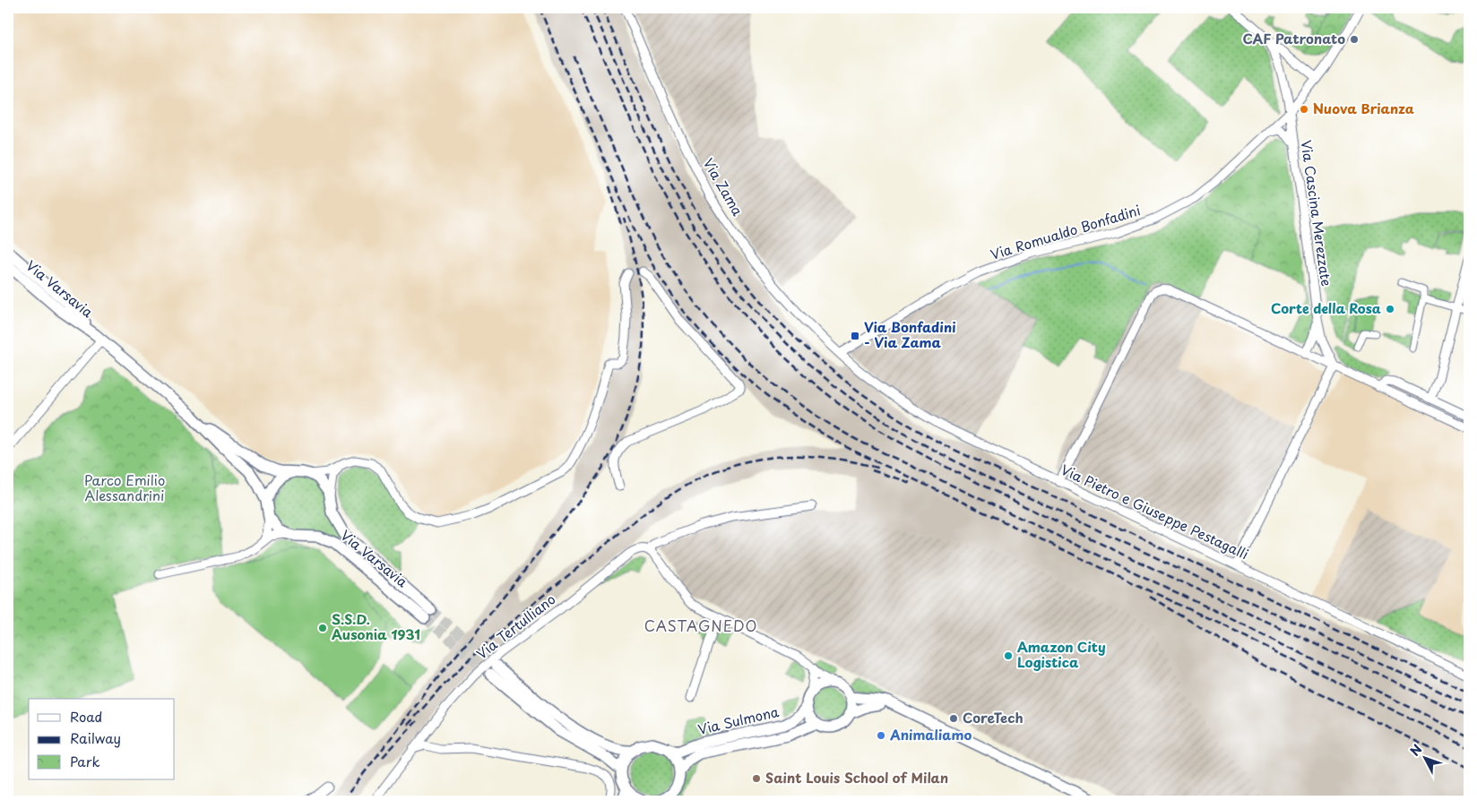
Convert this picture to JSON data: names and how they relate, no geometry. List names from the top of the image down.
{
  "streets": {
    "street": [
      "Via Zama",
      "Via Cascina Merezzate",
      "Via Romualdo Bonfadini",
      "Via Varsavia",
      "Via Pietro e Giuseppe Pestagalli",
      "Via Tertulliano",
      "Via Sulmona"
    ]
  },
  "crossings": [
    ["Via Zama", "Via Romualdo Bonfadini"],
    ["Via Zama", "Via Pietro e Giuseppe Pestagalli"],
    ["Via Cascina Merezzate", "Via Romualdo Bonfadini"],
    ["Via Romualdo Bonfadini", "Via Pietro e Giuseppe Pestagalli"]
  ],
  "districts": ["CASTAGNEDO"],
  "parks": ["Parco Emilio Alessandrini"],
  "places": {
    "other": [
      "CAF Patronato",
      "Nuova Brianza",
      "Corte della Rosa",
      "S.S.D. Ausonia 1931",
      "Amazon City Logistica",
      "CoreTech",
      "Animaliamo",
      "Saint Louis School of Milan"
    ],
    "transit": ["Via Bonfadini - Via Zama"]
  },
  "legend": ["Road", "Railway", "Park"],
  "north": "top left"
}
